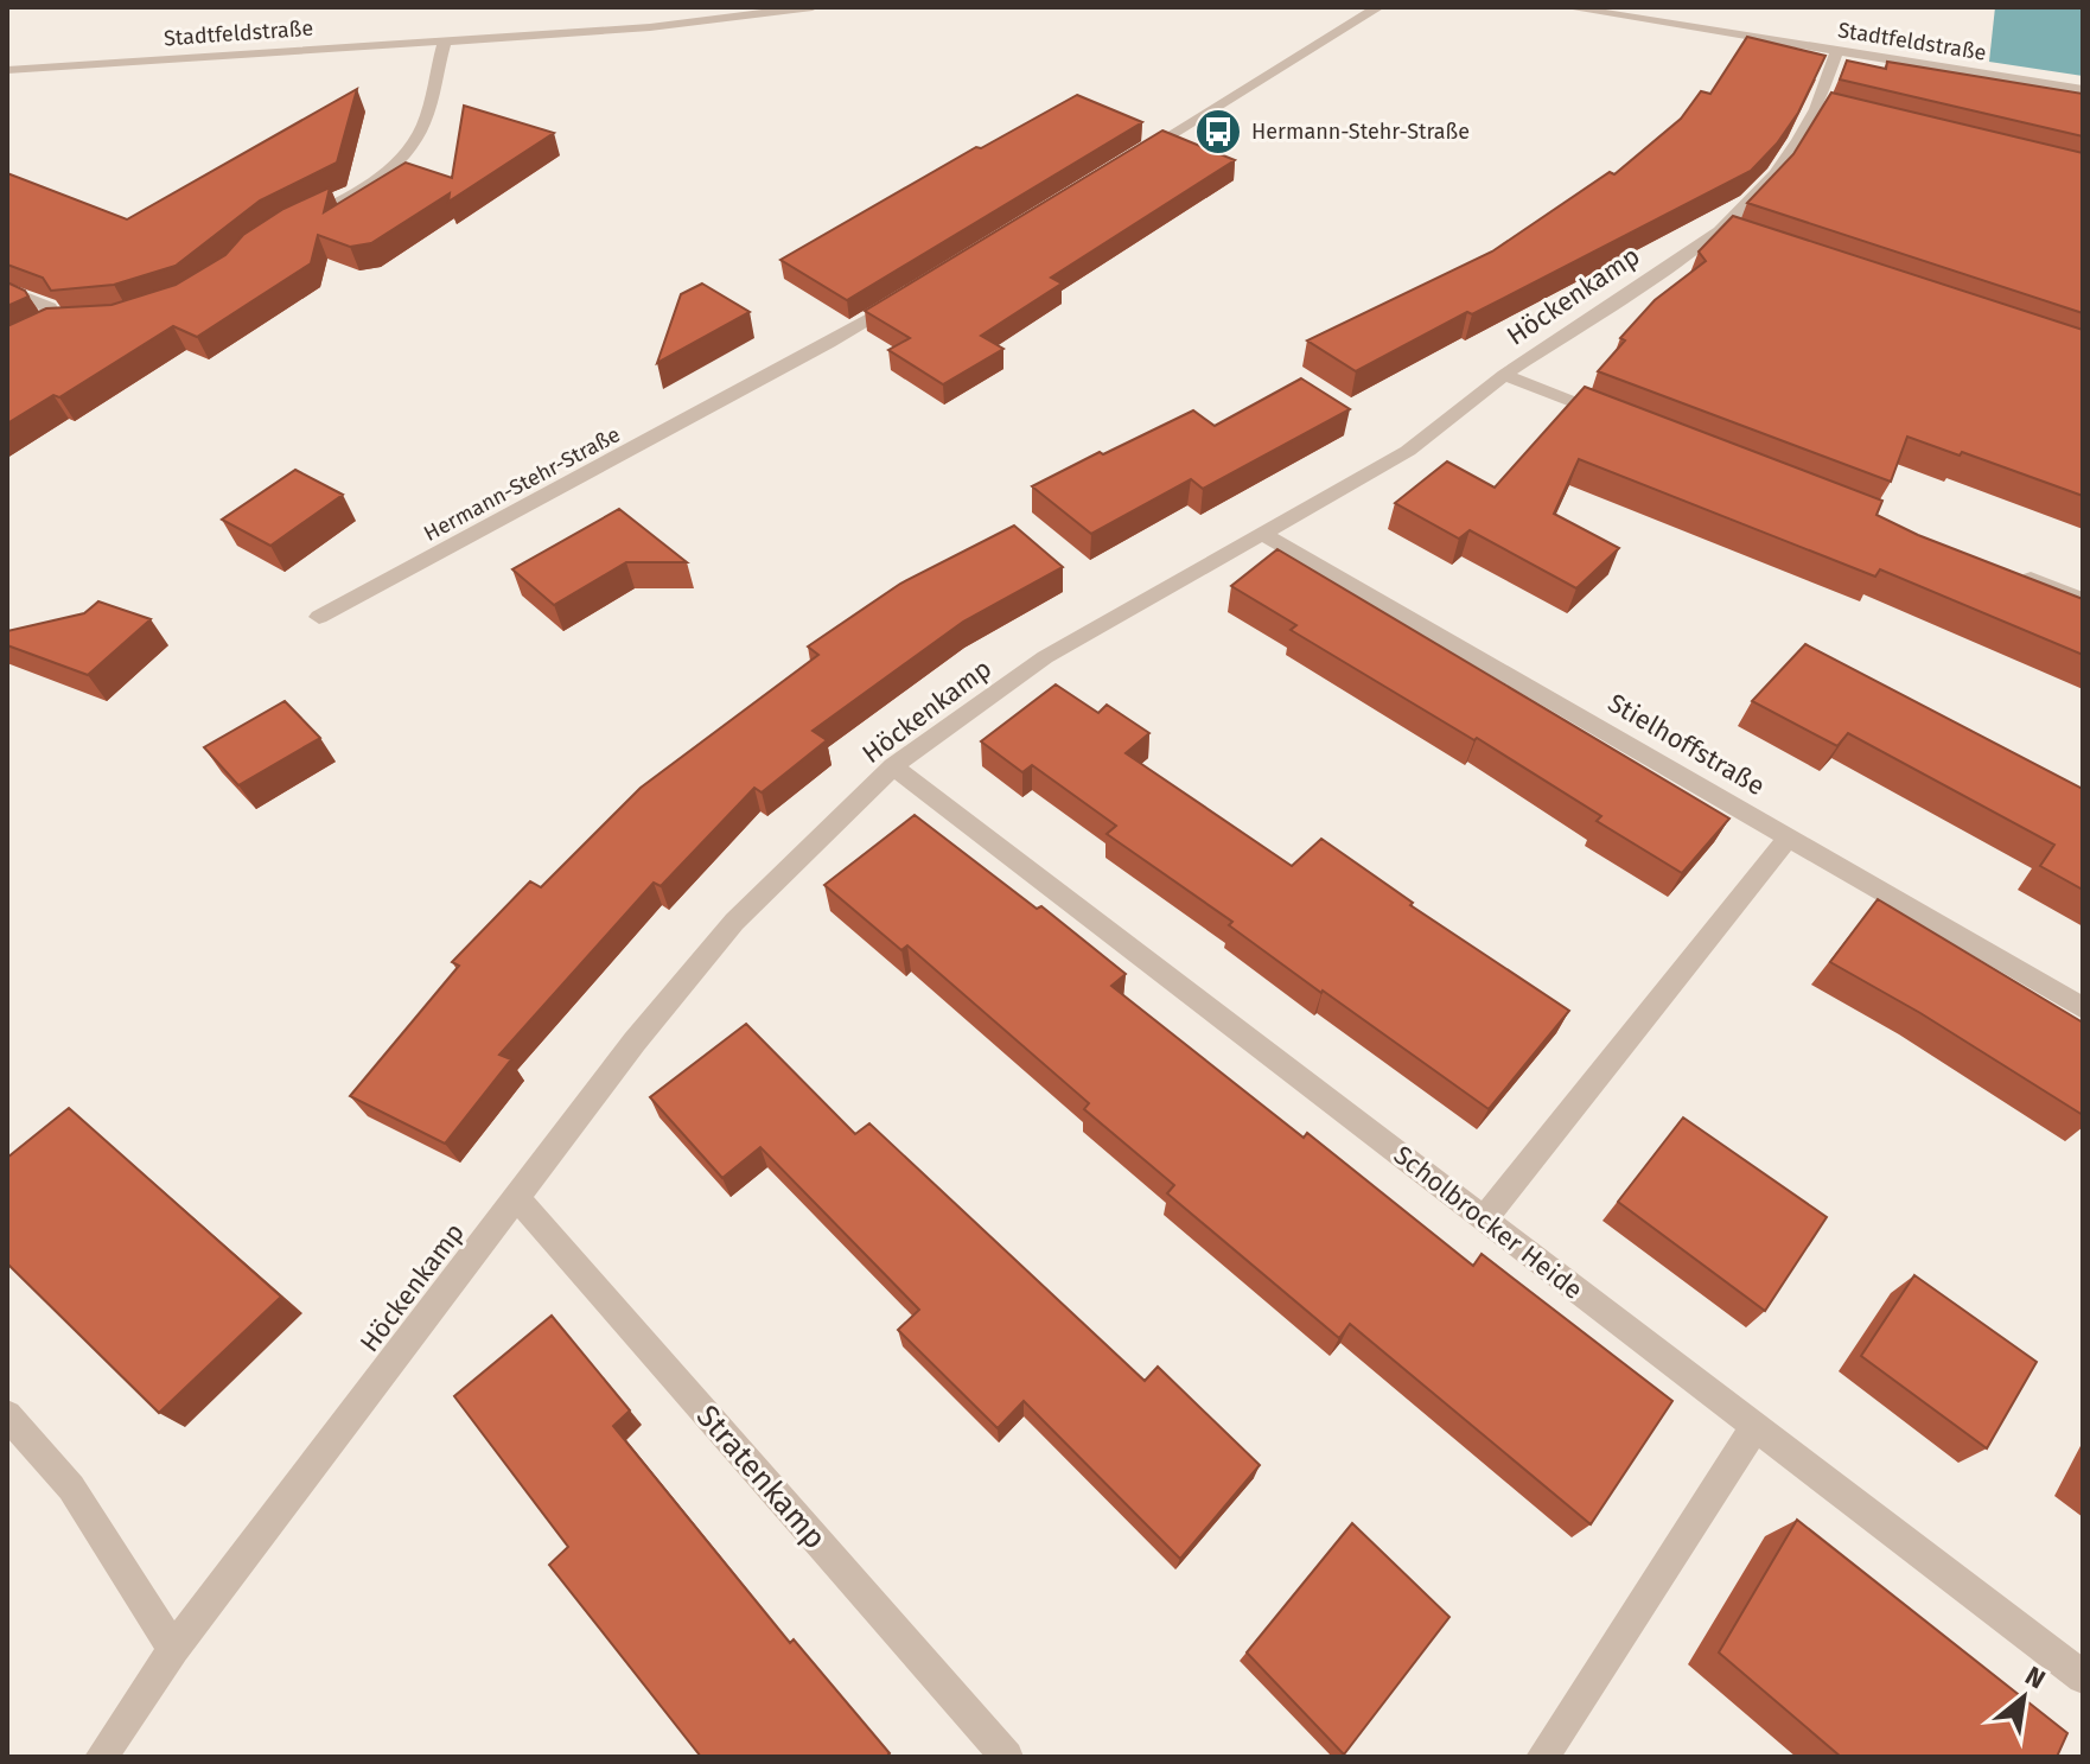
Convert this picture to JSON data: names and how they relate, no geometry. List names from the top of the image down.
{
  "streets": {
    "street": [
      "Stadtfeldstraße",
      "Höckenkamp",
      "Hermann-Stehr-Straße",
      "Stielhoffstraße",
      "Scholbrocker Heide",
      "Stratenkamp"
    ]
  },
  "crossings": [
    ["Stadtfeldstraße", "Höckenkamp"],
    ["Höckenkamp", "Stielhoffstraße"],
    ["Höckenkamp", "Scholbrocker Heide"],
    ["Höckenkamp", "Stratenkamp"]
  ],
  "places": {
    "bus stop": ["Hermann-Stehr-Straße"]
  },
  "north": "top right"
}
